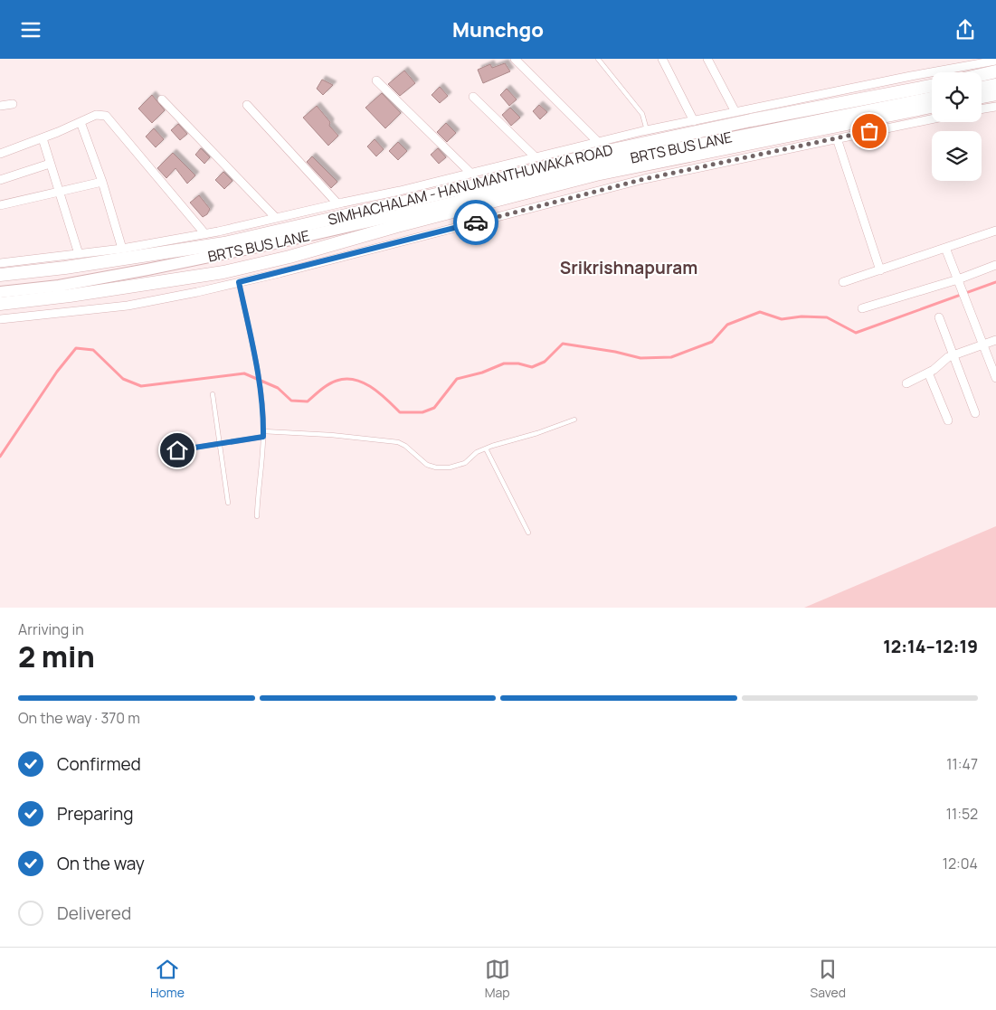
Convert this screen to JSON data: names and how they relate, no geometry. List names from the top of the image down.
{
  "streets": {
    "main road": ["SIMHACHALAM - HANUMANTHUWAKA ROAD"],
    "street": ["BRTS BUS LANE"]
  },
  "districts": ["Srikrishnapuram"],
  "page": {
    "header": "Munchgo",
    "heading": ["2 min", "Arriving in", "12:14–12:19"],
    "bar": "On the way · 370 m",
    "list": [
      ["Confirmed", "11:47"],
      ["Preparing", "11:52"],
      ["On the way", "12:04"],
      "Delivered"
    ],
    "tabs": ["Home", "Map", "Saved"]
  }
}
